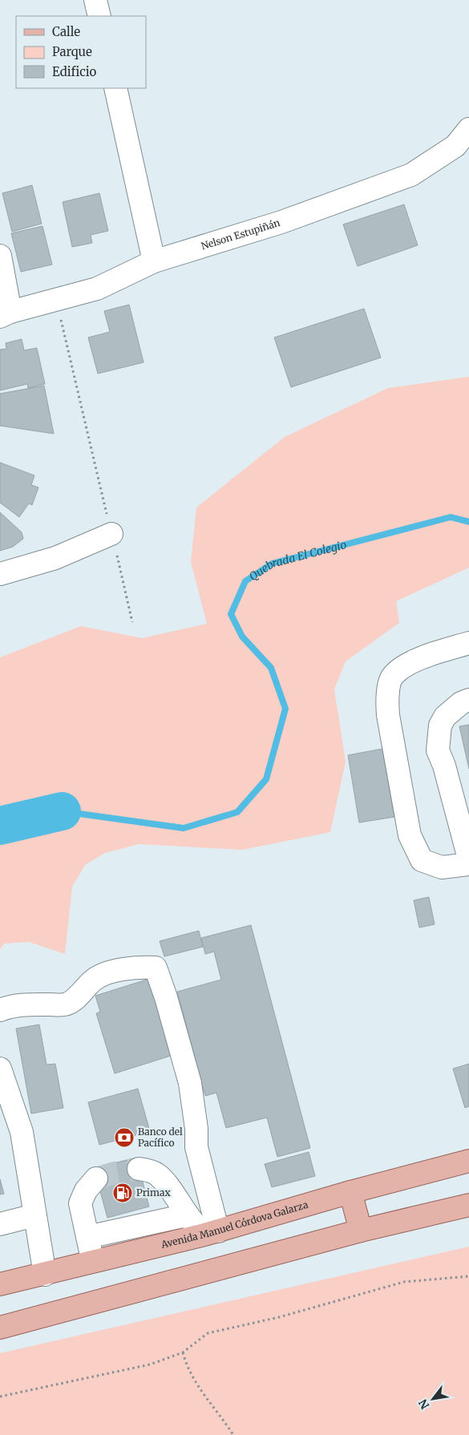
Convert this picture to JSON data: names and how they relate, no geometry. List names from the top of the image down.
{
  "streets": {
    "main road": ["Avenida Manuel Córdova Galarza"],
    "street": ["Nelson Estupiñán"]
  },
  "water": ["Quebrada El Colegio"],
  "places": {
    "bank": ["Banco del Pacífico"],
    "fuel station": ["Primax"]
  },
  "legend": ["Calle", "Parque", "Edificio"],
  "north": "bottom left"
}
